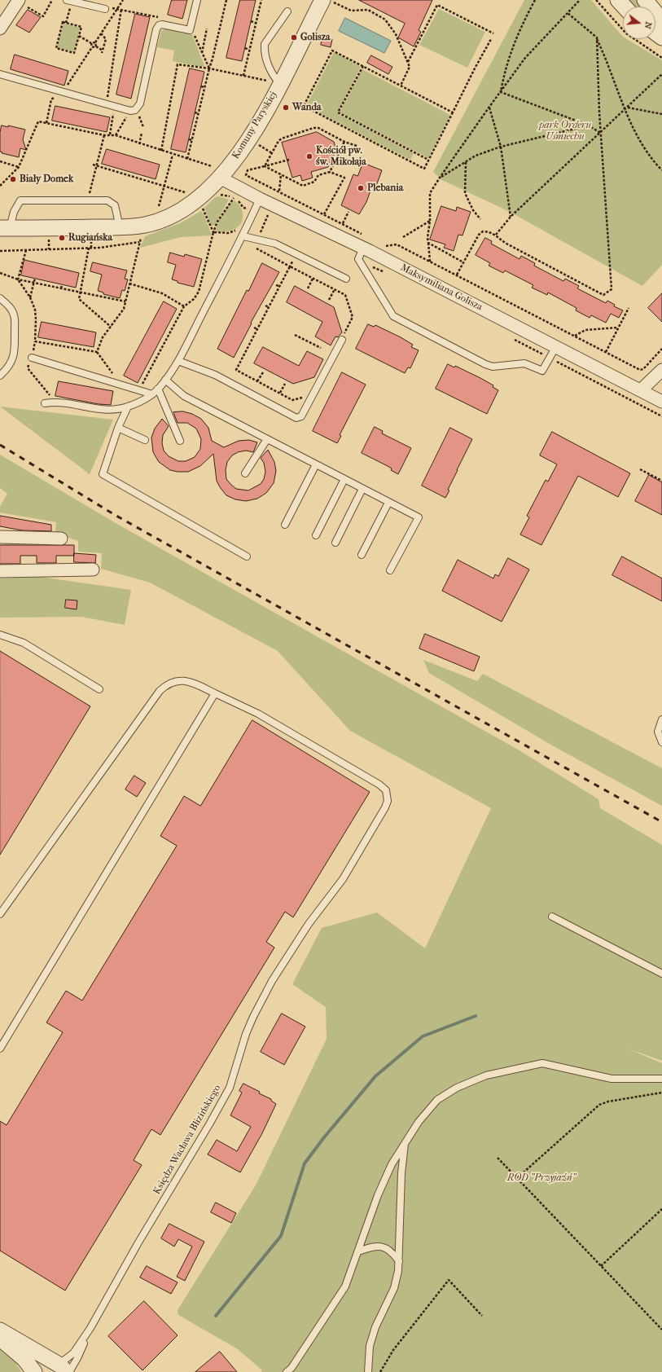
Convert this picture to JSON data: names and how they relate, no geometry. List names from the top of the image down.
{
  "streets": {
    "street": ["Komuny Paryskiej", "Maksymiliana Golisza"],
    "lane": ["Księdza Wacława Blizińskiego"]
  },
  "crossings": [
    ["Komuny Paryskiej", "Maksymiliana Golisza"]
  ],
  "parks": ["park Orderu Uśmiechu", "ROD \"Przyjaźń\""],
  "places": [
    "Golisza",
    "Wanda",
    "Kościół pw. św. Mikołaja",
    "Biały Domek",
    "Plebania",
    "Rugiańska"
  ],
  "north": "right"
}
